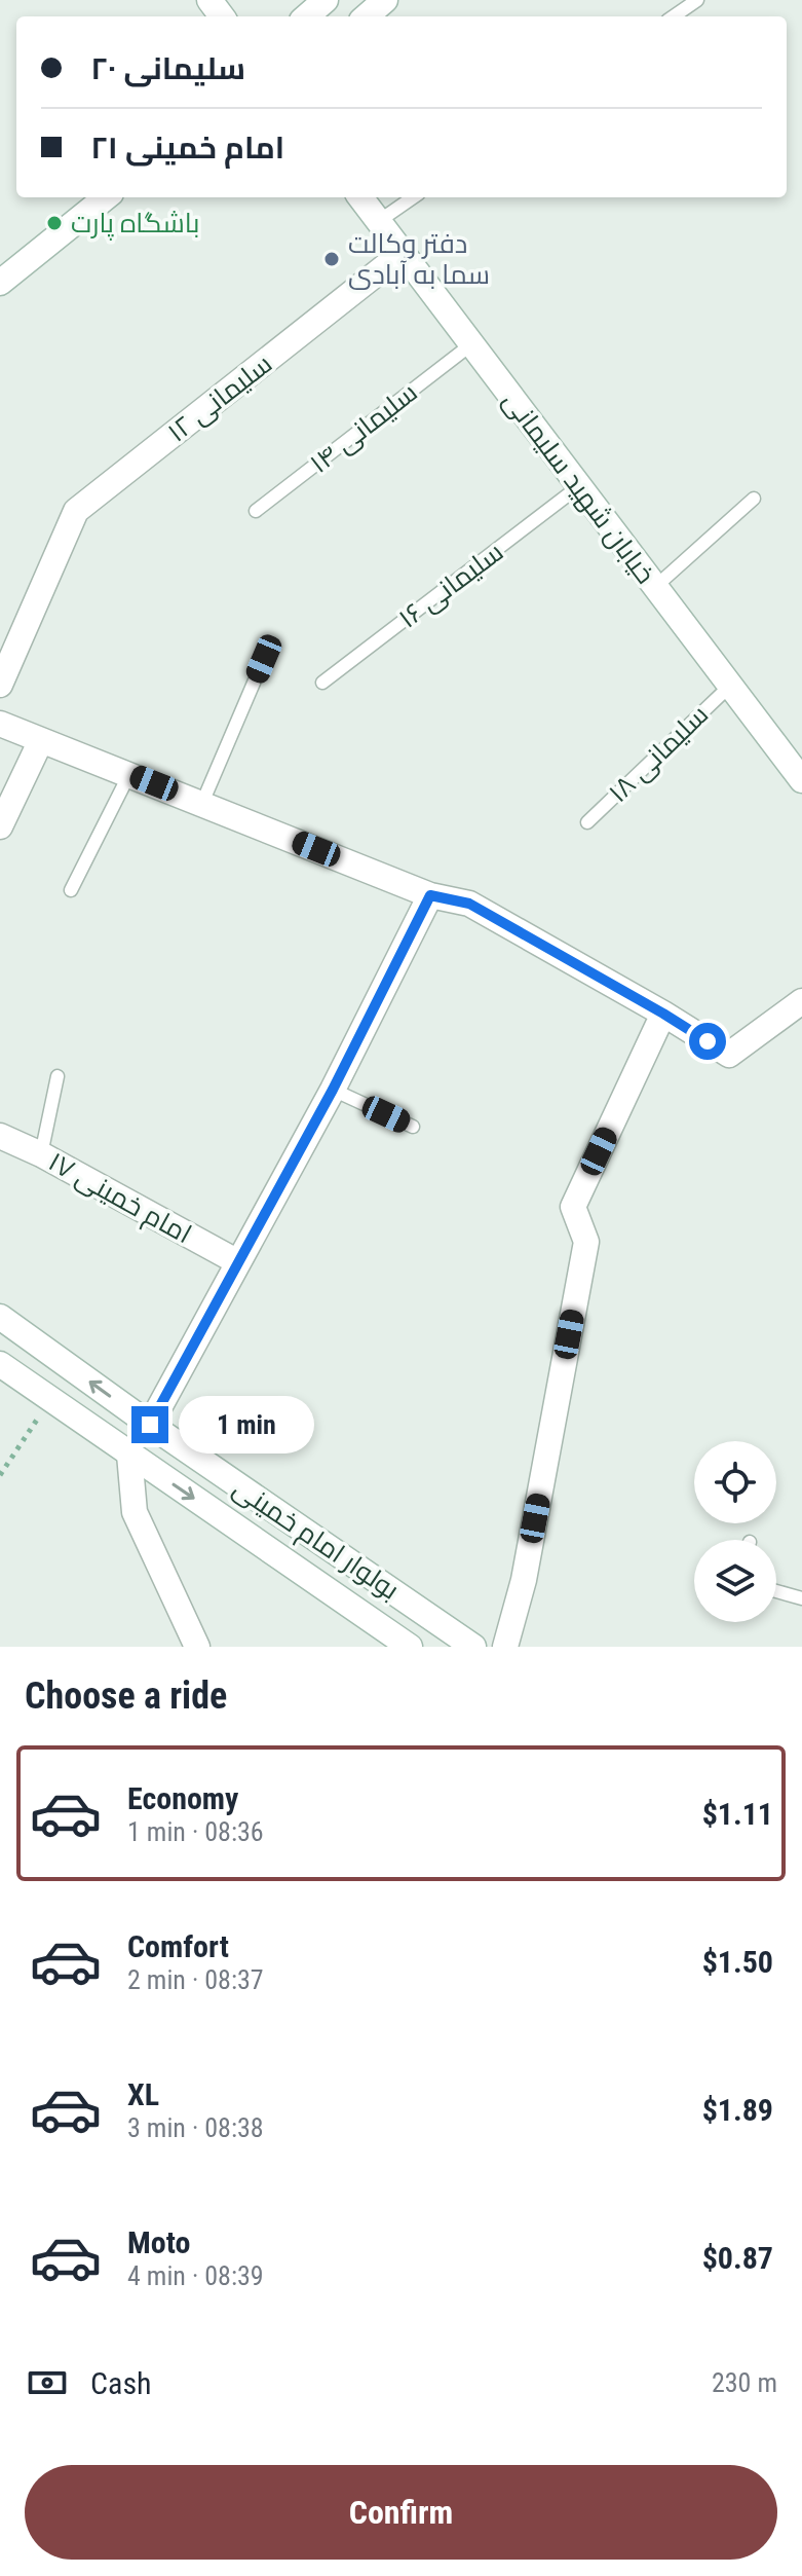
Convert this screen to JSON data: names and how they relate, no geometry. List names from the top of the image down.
{
  "streets": {
    "street": [
      "سلیمانی ۱۲",
      "خیابان شهید سلیمانی",
      "امام خمینی ۱۷",
      "بولوار امام خمینی"
    ],
    "lane": ["سلیمانی ۱۴", "سلیمانی ۱۶", "سلیمانی ۱۸"]
  },
  "crossings": [
    ["سلیمانی ۱۲", "خیابان شهید سلیمانی"],
    ["سلیمانی ۱۴", "خیابان شهید سلیمانی"],
    ["خیابان شهید سلیمانی", "سلیمانی ۱۶"],
    ["خیابان شهید سلیمانی", "سلیمانی ۱۸"]
  ],
  "places": ["باشگاه پارت", "دفتر وکالت سما به آبادی"],
  "page": {
    "banner": ["سلیمانی ۲۰", "امام خمینی ۲۱"],
    "bubble": "1 min",
    "heading": "Choose a ride",
    "list": [
      {
        "name": "Economy",
        "note": "1 min · 08:36",
        "value": "$1.11"
      },
      {
        "name": "Comfort",
        "note": "2 min · 08:37",
        "value": "$1.50"
      },
      {
        "name": "XL",
        "note": "3 min · 08:38",
        "value": "$1.89"
      },
      {
        "name": "Moto",
        "note": "4 min · 08:39",
        "value": "$0.87"
      }
    ],
    "pay": ["Cash", "230 m"],
    "buttons": "Confirm"
  }
}
